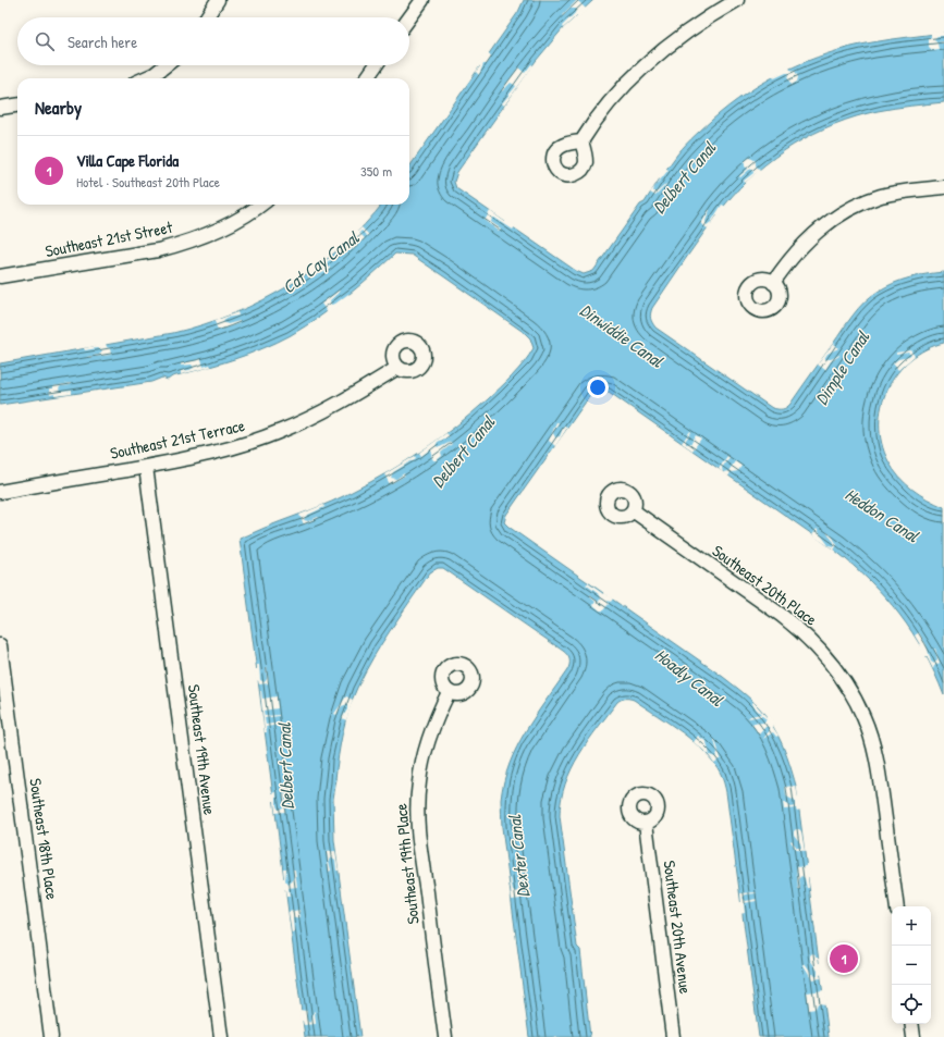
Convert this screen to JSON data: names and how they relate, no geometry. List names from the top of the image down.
{
  "streets": {
    "street": [
      "Southeast 21st Street",
      "Southeast 21st Terrace",
      "Southeast 20th Place",
      "Southeast 19th Avenue",
      "Southeast 18th Place",
      "Southeast 19th Place",
      "Southeast 20th Avenue"
    ]
  },
  "crossings": [
    ["Southeast 21st Terrace", "Southeast 19th Avenue"]
  ],
  "water": [
    "Delbert Canal",
    "Cat Cay Canal",
    "Dinwiddie Canal",
    "Dimple Canal",
    "Heddon Canal",
    "Hoadly Canal",
    "Dexter Canal"
  ],
  "page": {
    "search": "Search here",
    "heading": "Nearby",
    "list": [
      {
        "mark": "1",
        "name": "Villa Cape Florida",
        "note": "Hotel · Southeast 20th Place",
        "value": "350 m"
      }
    ],
    "map_buttons": ["+", "−"],
    "pins": "1"
  }
}
